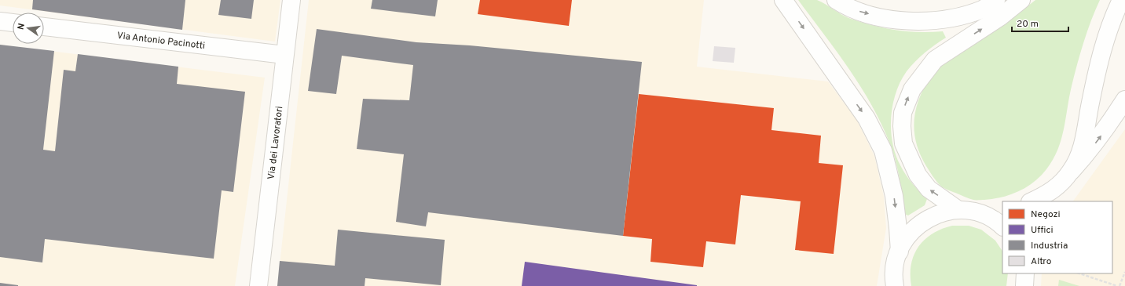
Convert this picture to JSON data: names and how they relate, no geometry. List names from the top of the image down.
{
  "streets": {
    "main road": ["Via Antonio Pacinotti", "Via dei Lavoratori"]
  },
  "crossings": [
    ["Via Antonio Pacinotti", "Via dei Lavoratori"]
  ],
  "legend": [
    "Negozi",
    "Uffici",
    "Industria",
    "Altro"
  ],
  "scale_bar": "20 m",
  "north": "left"
}
